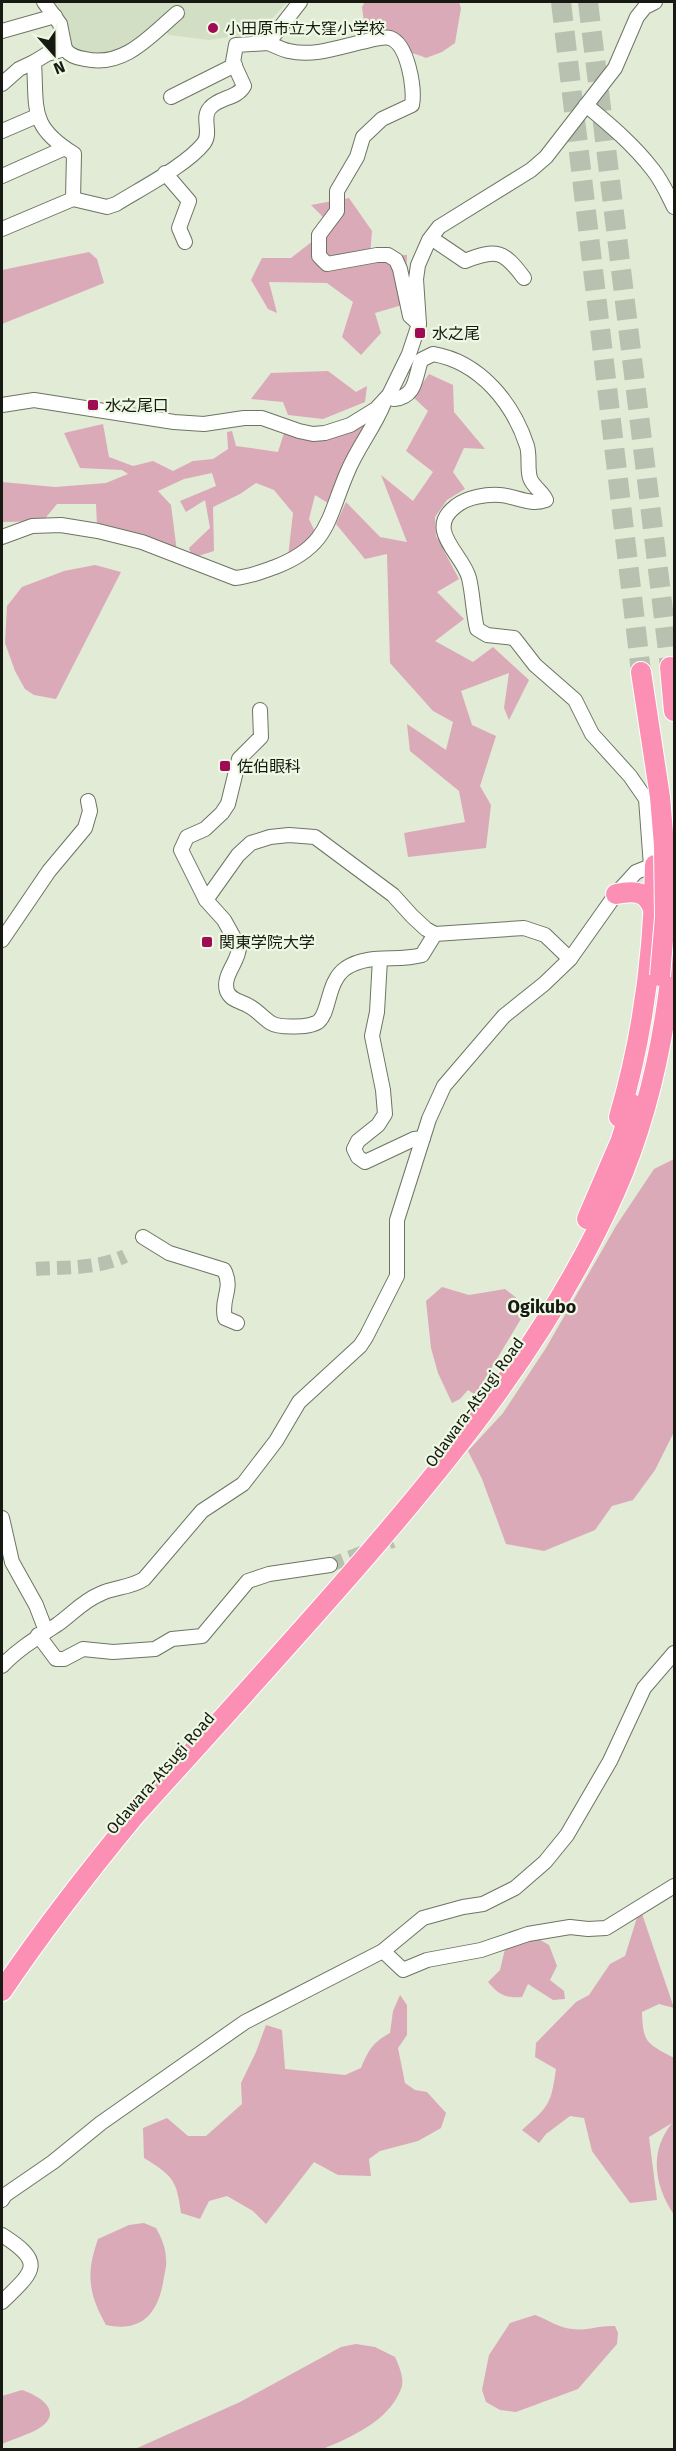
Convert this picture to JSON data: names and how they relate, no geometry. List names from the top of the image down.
{
  "streets": {
    "highway": ["Odawara-Atsugi Road"]
  },
  "districts": ["Ogikubo"],
  "places": {
    "other": ["小田原市立大窪小学校"],
    "transit": [
      "水之尾",
      "水之尾口",
      "佐伯眼科",
      "関東学院大学"
    ]
  },
  "north": "bottom"
}
